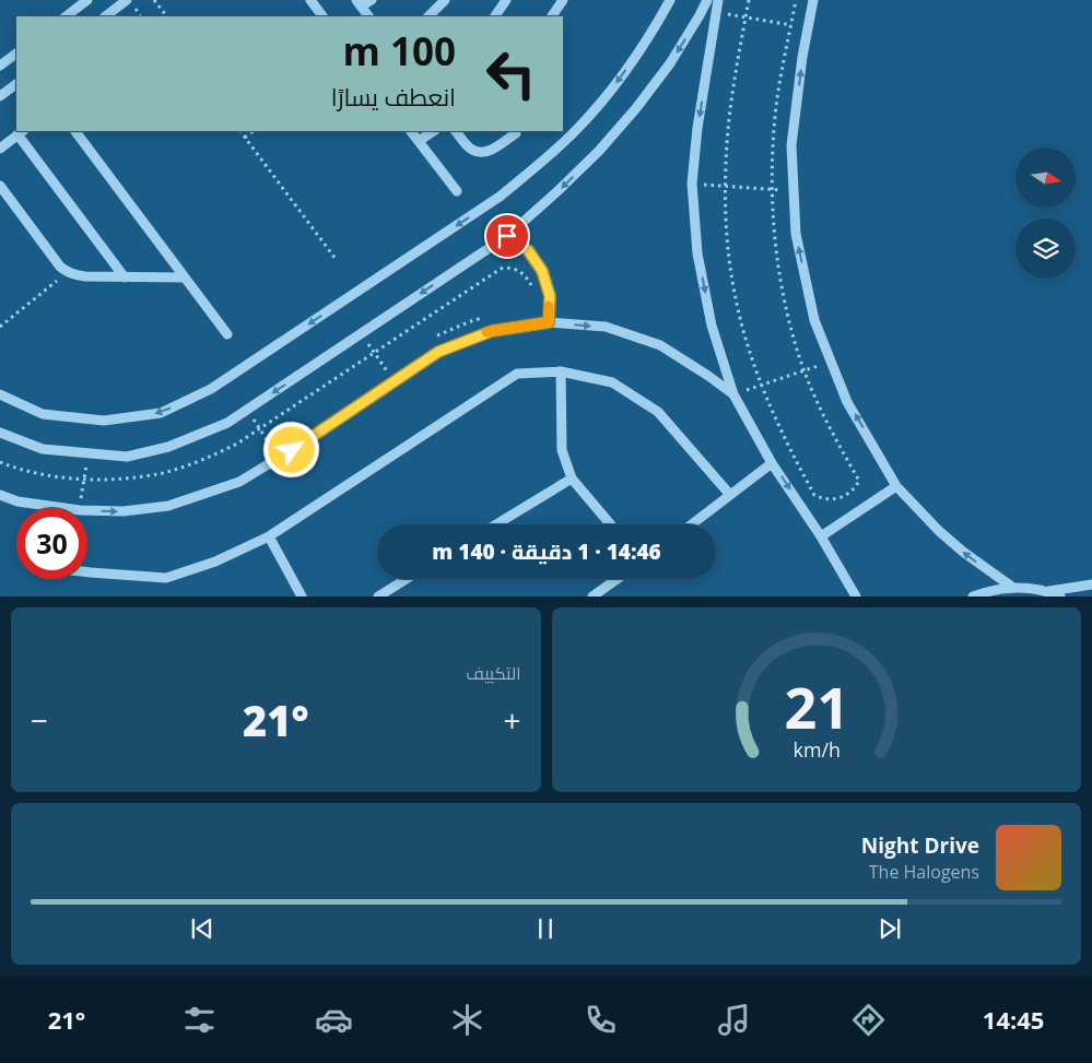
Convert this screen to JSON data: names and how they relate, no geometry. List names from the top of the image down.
{
  "north": "right",
  "page": {
    "turn": ["100 m", "انعطف يسارًا"],
    "limit": "30",
    "trip": "14:46 · 1 دقيقة · 140 m",
    "tile": "التكييف",
    "heat": ["−", "21°", "+"],
    "song": ["Night Drive", "The Halogens"],
    "tabs": ["14:45", "21°"],
    "gauge": ["21", "km/h"]
  }
}
